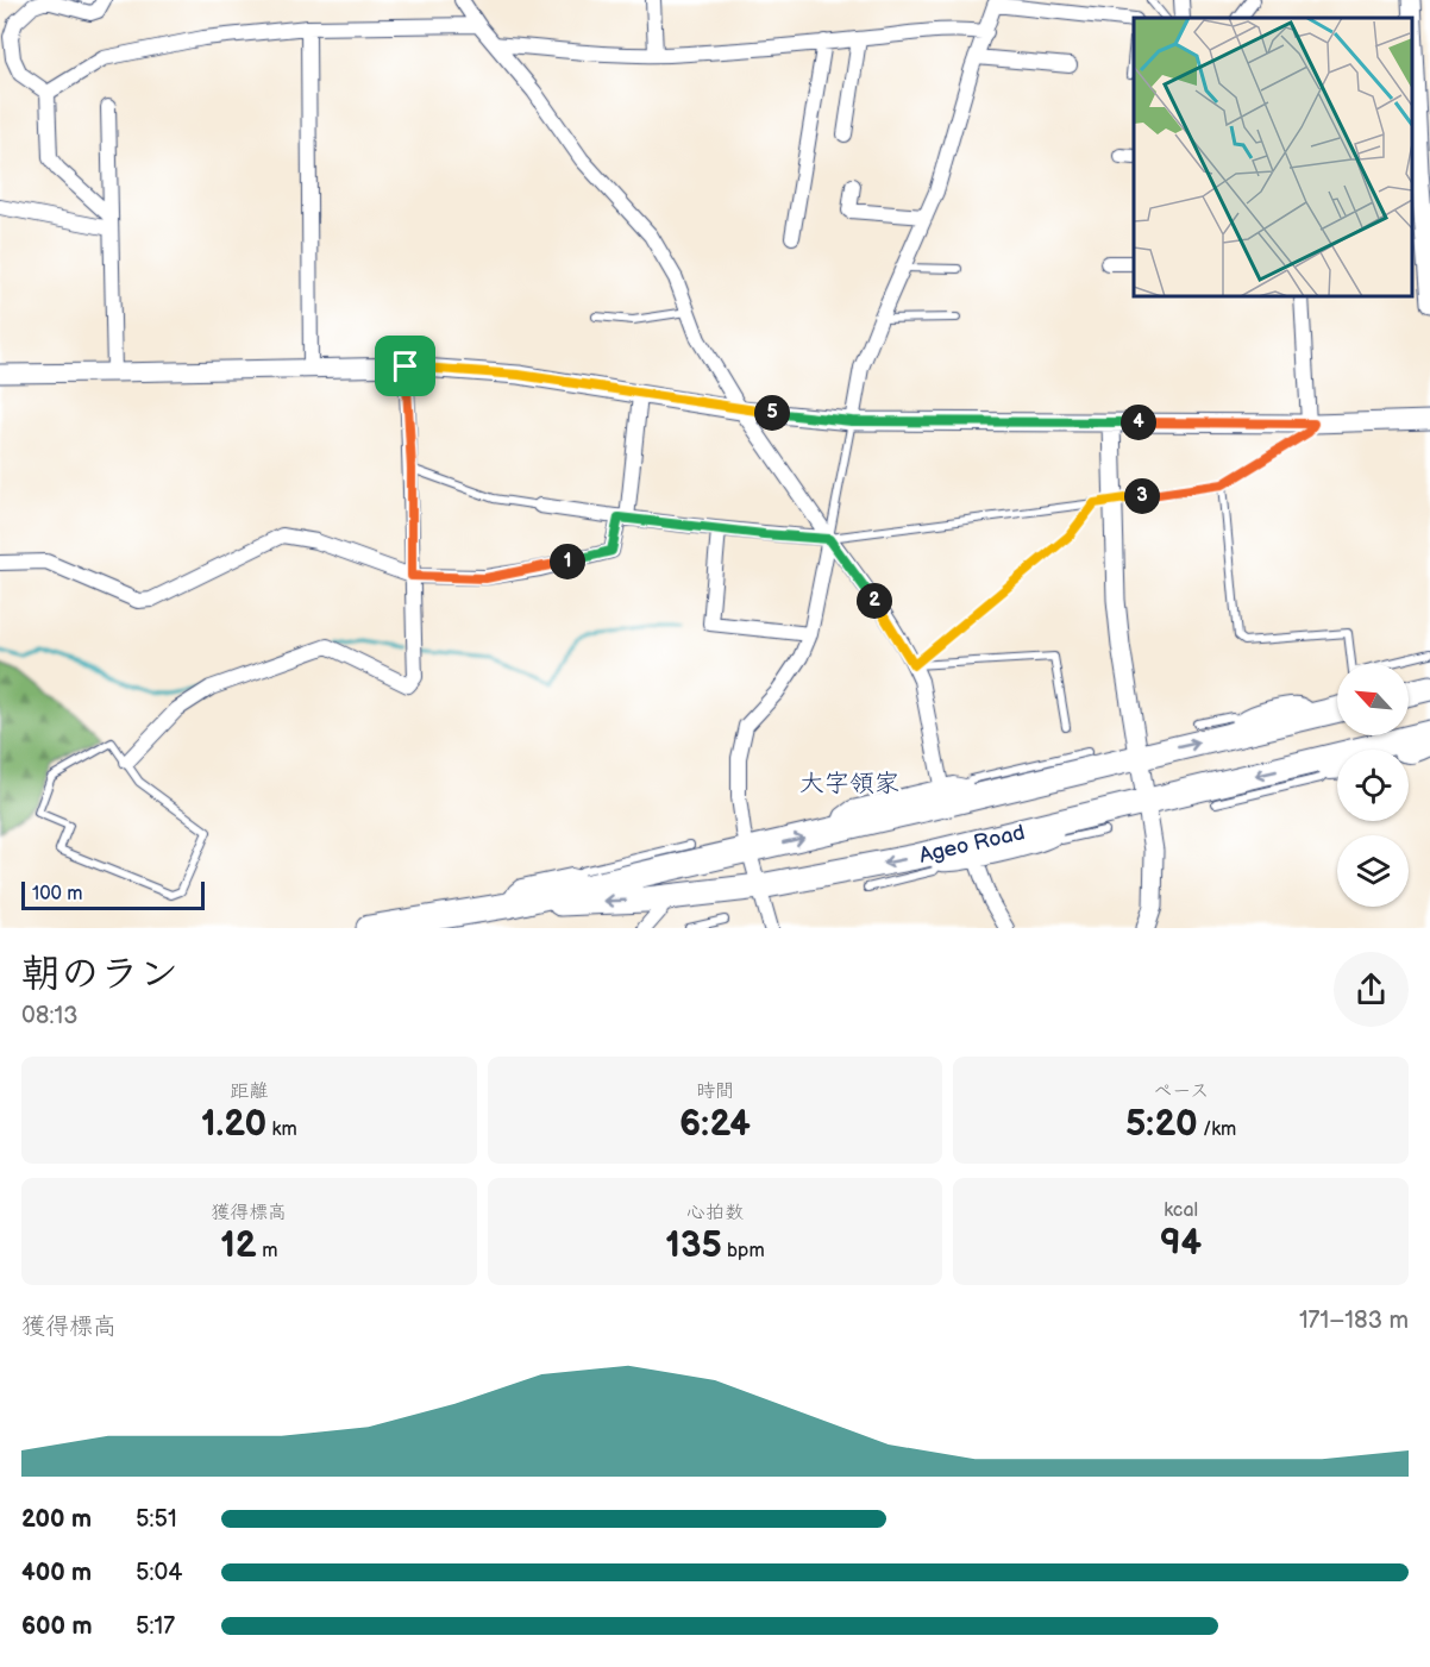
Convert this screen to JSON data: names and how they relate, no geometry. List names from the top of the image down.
{
  "streets": {
    "highway": ["Ageo Road"]
  },
  "districts": ["大字領家"],
  "scale_bar": "100 m",
  "north": "top left",
  "page": {
    "pins": [
      "5",
      "4",
      "3",
      "1",
      "2"
    ],
    "scale": "100 m",
    "heading": ["朝のラン", "08:13"],
    "stats": [
      ["距離", "1.20 km"],
      ["時間", "6:24"],
      ["ペース", "5:20 /km"],
      ["獲得標高", "12 m"],
      ["心拍数", "135 bpm"],
      ["kcal", "94"]
    ],
    "chart": ["獲得標高", "171–183 m"],
    "list": [
      {
        "name": "200 m",
        "note": "5:51"
      },
      {
        "name": "400 m",
        "note": "5:04"
      },
      {
        "name": "600 m",
        "note": "5:17"
      }
    ]
  }
}
